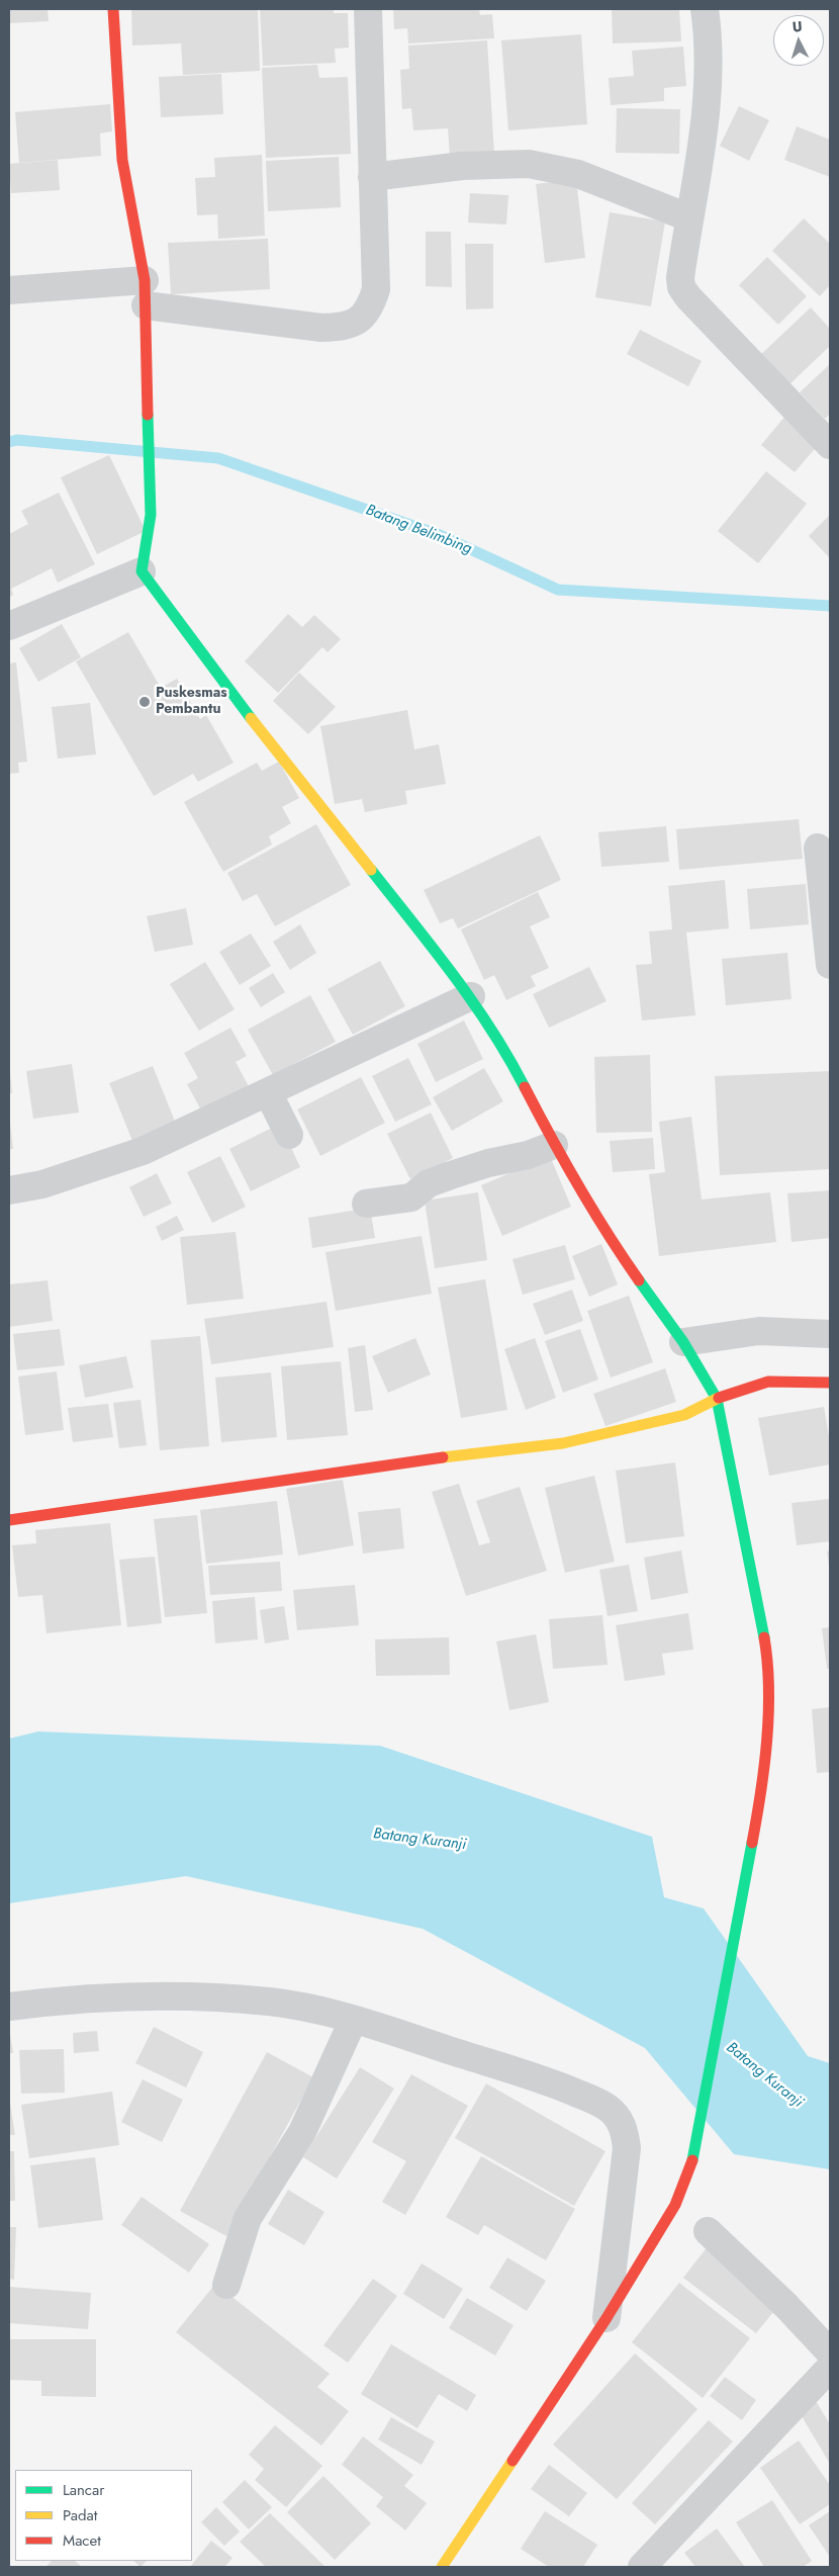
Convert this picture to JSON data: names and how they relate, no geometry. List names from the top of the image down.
{
  "water": ["Batang Belimbing", "Batang Kuranji"],
  "places": ["Puskesmas Pembantu"],
  "legend": ["Lancar", "Padat", "Macet"],
  "north": "top"
}
